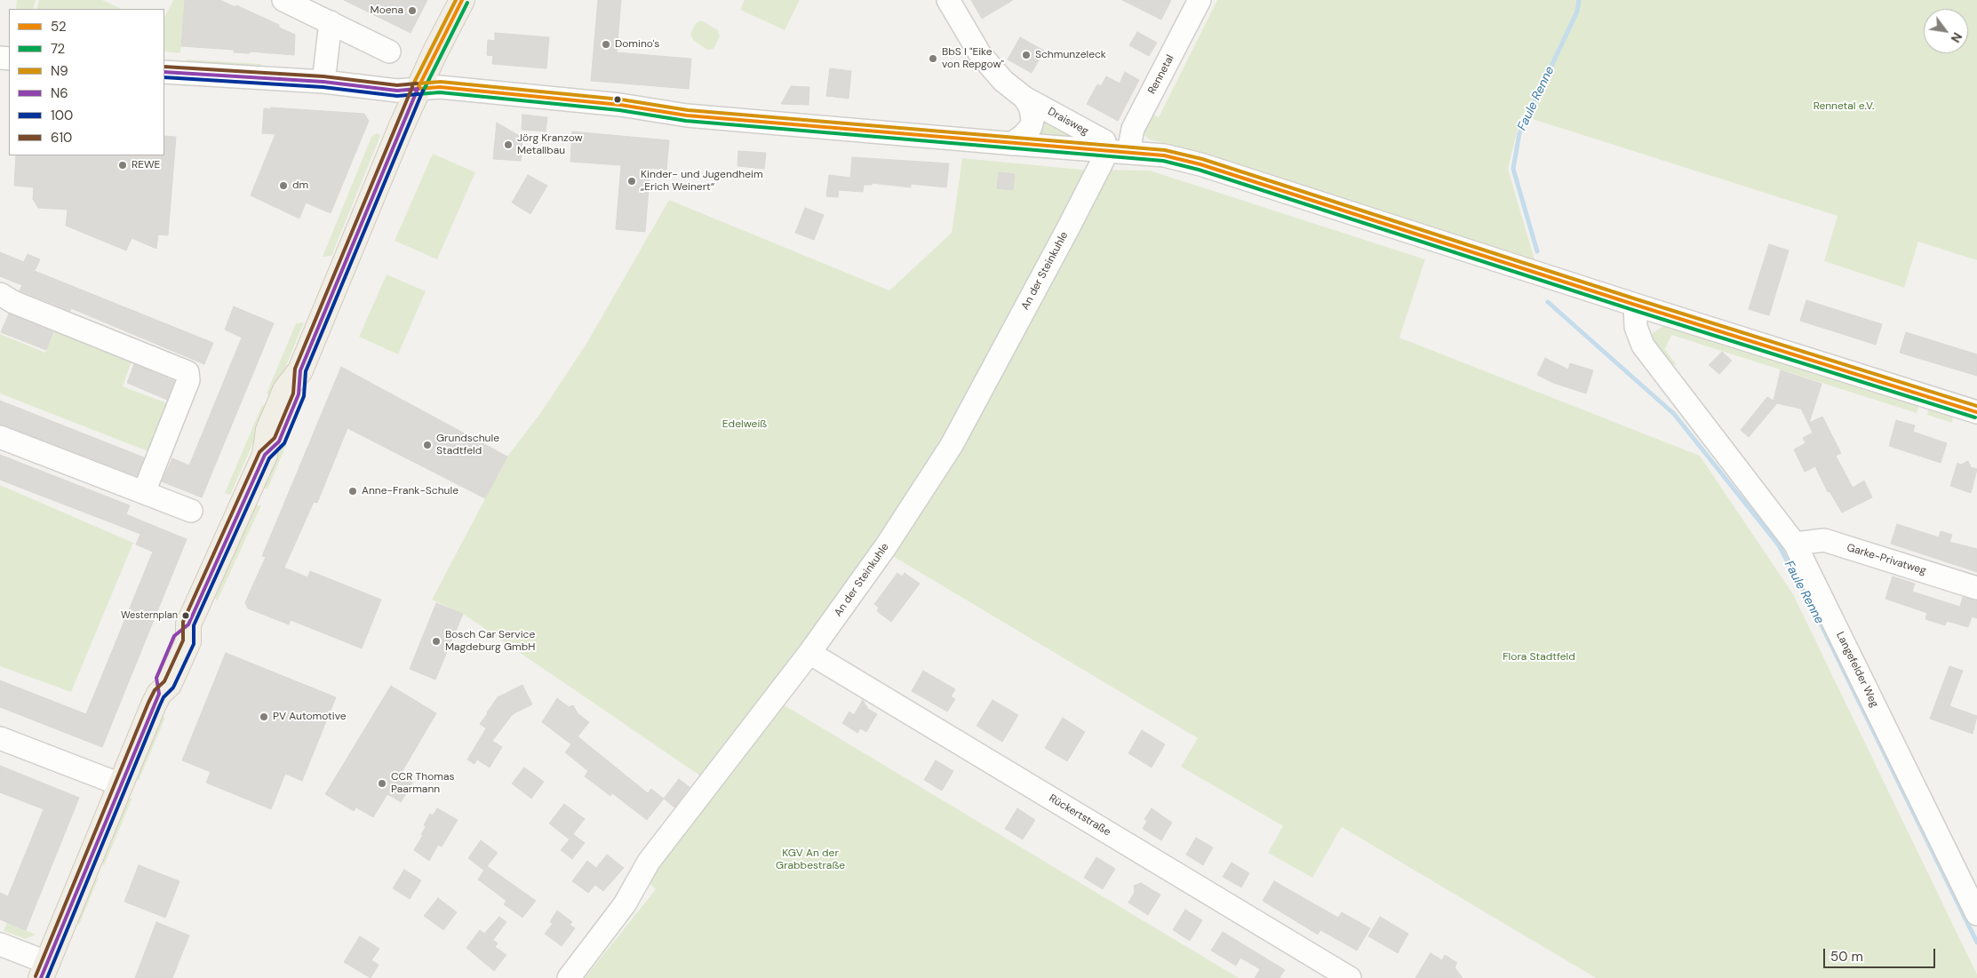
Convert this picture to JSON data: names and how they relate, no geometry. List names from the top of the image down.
{
  "streets": {
    "street": [
      "Rennetal",
      "Draisweg",
      "An der Steinkuhle",
      "Garke-Privatweg",
      "Langefelder Weg",
      "Rückertstraße"
    ]
  },
  "crossings": [
    ["Draisweg", "An der Steinkuhle"],
    ["An der Steinkuhle", "Rückertstraße"],
    ["Garke-Privatweg", "Langefelder Weg"]
  ],
  "water": ["Faule Renne"],
  "parks": [
    "Rennetal e.V.",
    "Edelweiß",
    "Flora Stadtfeld",
    "KGV An der Grabbestraße"
  ],
  "places": [
    "Moena",
    "Domino's",
    "Schmunzeleck",
    "BbS I \"Eike von Repgow\"",
    "Jörg Kranzow Metallbau",
    "REWE",
    "Kinder- und Jugendheim „Erich Weinert“",
    "dm",
    "Grundschule Stadtfeld",
    "Anne-Frank-Schule",
    "Westernplan",
    "Bosch Car Service Magdeburg GmbH",
    "PV Automotive",
    "CCR Thomas Paarmann"
  ],
  "lines": [
    "transit line 52",
    "transit line N9",
    "transit line 72",
    "transit line 610",
    "transit line N6",
    "transit line 100"
  ],
  "legend": [
    "52",
    "72",
    "N9",
    "N6",
    "100",
    "610"
  ],
  "scale_bar": "50 m",
  "north": "bottom right"
}
